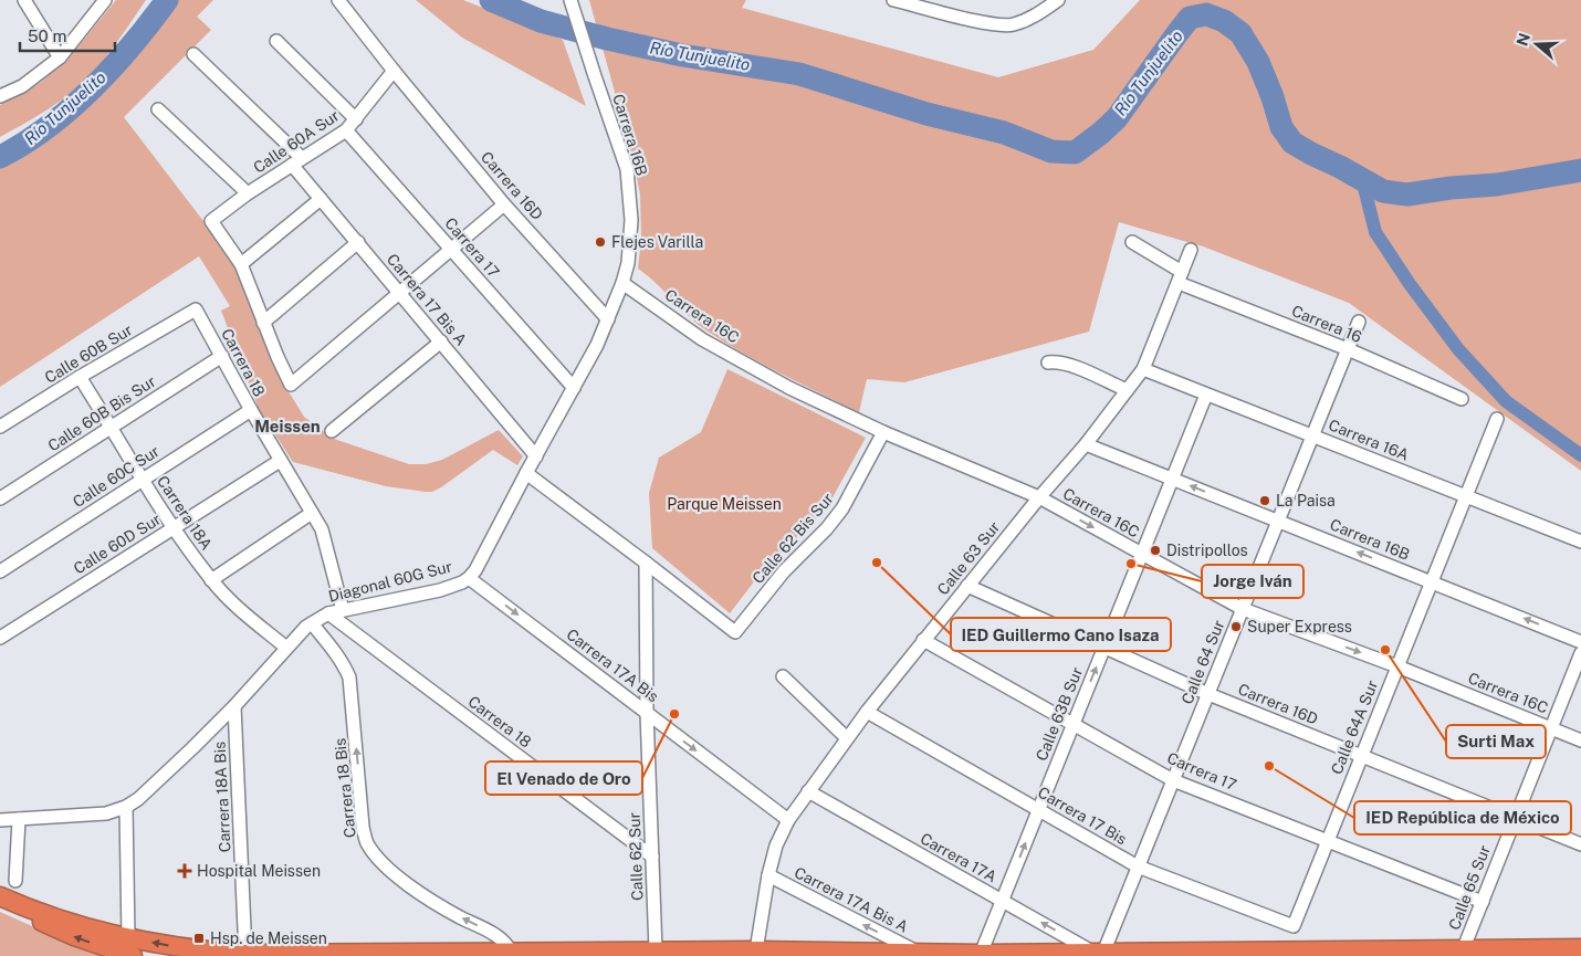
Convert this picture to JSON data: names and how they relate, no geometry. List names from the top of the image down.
{
  "streets": {
    "street": [
      "Carrera 16B",
      "Calle 60A Sur",
      "Carrera 16D",
      "Carrera 17",
      "Carrera 17 Bis A",
      "Carrera 16C",
      "Carrera 16",
      "Calle 60B Sur",
      "Carrera 18",
      "Calle 60B Bis Sur",
      "Carrera 16A",
      "Calle 60C Sur",
      "Carrera 18A",
      "Calle 62 Bis Sur",
      "Calle 60D Sur",
      "Calle 63 Sur",
      "Diagonal 60G Sur",
      "Calle 64 Sur",
      "Carrera 17A Bis",
      "Calle 63B Sur",
      "Calle 64A Sur",
      "Carrera 18 Bis",
      "Carrera 18A Bis",
      "Carrera 17 Bis",
      "Calle 62 Sur",
      "Carrera 17A",
      "Calle 65 Sur",
      "Carrera 17A Bis A"
    ]
  },
  "crossings": [
    ["Carrera 16B", "Carrera 16C"],
    ["Carrera 16B", "Calle 63 Sur"],
    ["Carrera 16B", "Diagonal 60G Sur"],
    ["Carrera 16B", "Calle 64 Sur"],
    ["Carrera 16B", "Calle 63B Sur"],
    ["Carrera 16B", "Calle 64A Sur"],
    ["Calle 60A Sur", "Carrera 16D"],
    ["Calle 60A Sur", "Carrera 17"],
    ["Calle 60A Sur", "Carrera 17 Bis A"],
    ["Calle 60A Sur", "Carrera 18"],
    ["Carrera 16D", "Calle 63 Sur"],
    ["Carrera 16D", "Diagonal 60G Sur"],
    ["Carrera 16D", "Calle 64 Sur"],
    ["Carrera 16D", "Calle 63B Sur"],
    ["Carrera 16D", "Calle 64A Sur"],
    ["Carrera 16D", "Calle 65 Sur"],
    ["Carrera 17", "Calle 63 Sur"],
    ["Carrera 17", "Diagonal 60G Sur"],
    ["Carrera 17", "Calle 64 Sur"],
    ["Carrera 17", "Calle 63B Sur"],
    ["Carrera 17", "Calle 64A Sur"],
    ["Carrera 17", "Calle 65 Sur"],
    ["Carrera 17 Bis A", "Carrera 18"],
    ["Carrera 17 Bis A", "Diagonal 60G Sur"],
    ["Carrera 16C", "Calle 62 Bis Sur"],
    ["Carrera 16C", "Calle 63 Sur"],
    ["Carrera 16C", "Diagonal 60G Sur"],
    ["Carrera 16C", "Calle 64 Sur"],
    ["Carrera 16C", "Calle 63B Sur"],
    ["Carrera 16C", "Calle 64A Sur"],
    ["Carrera 16C", "Calle 65 Sur"],
    ["Carrera 16", "Calle 63 Sur"],
    ["Carrera 16", "Calle 64 Sur"],
    ["Calle 60B Sur", "Carrera 18"],
    ["Calle 60B Sur", "Carrera 18A"],
    ["Carrera 18", "Calle 60B Bis Sur"],
    ["Carrera 18", "Calle 60C Sur"],
    ["Carrera 18", "Calle 60D Sur"],
    ["Carrera 18", "Diagonal 60G Sur"],
    ["Carrera 18", "Calle 62 Sur"],
    ["Calle 60B Bis Sur", "Carrera 18A"],
    ["Carrera 16A", "Calle 63 Sur"],
    ["Carrera 16A", "Calle 64 Sur"],
    ["Carrera 16A", "Calle 63B Sur"],
    ["Carrera 16A", "Calle 64A Sur"],
    ["Calle 60C Sur", "Carrera 18A"],
    ["Carrera 18A", "Calle 60D Sur"],
    ["Carrera 18A", "Diagonal 60G Sur"],
    ["Calle 62 Bis Sur", "Calle 62 Sur"],
    ["Calle 63 Sur", "Carrera 17A Bis"],
    ["Calle 63 Sur", "Carrera 17 Bis"],
    ["Calle 63 Sur", "Carrera 17A"],
    ["Calle 63 Sur", "Carrera 17A Bis A"],
    ["Diagonal 60G Sur", "Carrera 17A Bis"],
    ["Diagonal 60G Sur", "Carrera 18 Bis"],
    ["Diagonal 60G Sur", "Carrera 18A Bis"],
    ["Calle 64 Sur", "Carrera 17 Bis"],
    ["Calle 64 Sur", "Carrera 17A"],
    ["Carrera 17A Bis", "Calle 62 Sur"],
    ["Calle 63B Sur", "Carrera 17 Bis"],
    ["Calle 63B Sur", "Carrera 17A"],
    ["Calle 64A Sur", "Carrera 17 Bis"]
  ],
  "one_way": [
    "Carrera 16B",
    "Carrera 17A Bis",
    "Carrera 18 Bis",
    "Carrera 17A Bis A"
  ],
  "districts": ["Meissen"],
  "water": ["Río Tunjuelito"],
  "parks": ["Parque Meissen"],
  "places": {
    "other": [
      "Flejes Varilla",
      "La Paisa",
      "Distripollos",
      "IED Guillermo Cano Isaza",
      "Jorge Iván",
      "Super Express",
      "Surti Max",
      "El Venado de Oro",
      "IED República de México"
    ],
    "health": ["Hospital Meissen"],
    "transit": ["Hsp. de Meissen"]
  },
  "scale_bar": "50 m",
  "north": "left"
}
